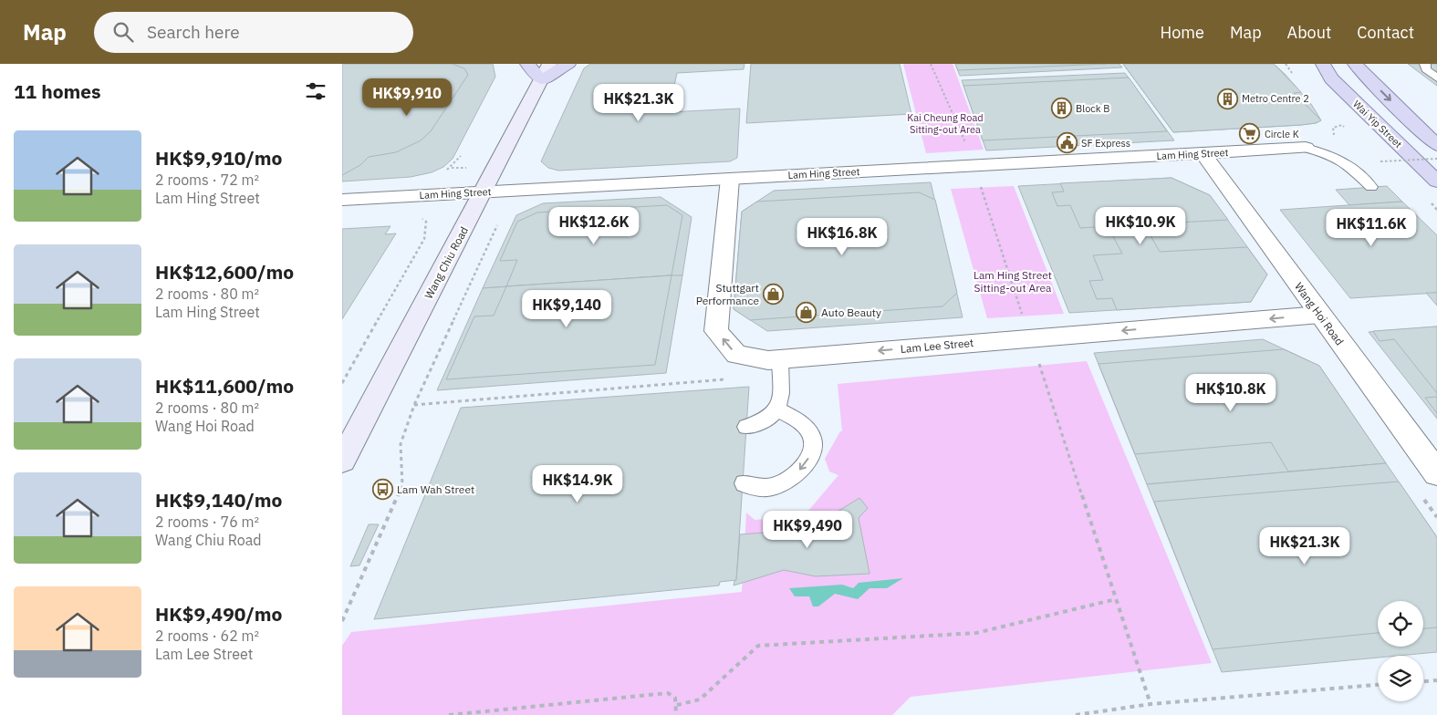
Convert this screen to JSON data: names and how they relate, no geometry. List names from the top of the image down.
{
  "streets": {
    "main road": ["Wai Yip Street", "Wang Chiu Road"],
    "street": ["Lam Hing Street", "Wang Hoi Road", "Lam Lee Street"]
  },
  "crossings": [
    ["Lam Hing Street", "Wang Chiu Road"],
    ["Lam Hing Street", "Wang Hoi Road"],
    ["Lam Hing Street", "Lam Lee Street"],
    ["Wang Hoi Road", "Lam Lee Street"]
  ],
  "parks": ["Kai Cheung Road Sitting-out Area", "Lam Hing Street Sitting-out Area"],
  "places": {
    "building": ["Metro Centre 2", "Block B"],
    "supermarket": ["Circle K"],
    "public building": ["SF Express"],
    "shop": ["Stuttgart Performance", "Auto Beauty"],
    "bus stop": ["Lam Wah Street"]
  },
  "page": {
    "header": "Map",
    "search": "Search here",
    "nav": [
      "Home",
      "Map",
      "About",
      "Contact"
    ],
    "heading": "11 homes",
    "price": [
      "HK$9,910",
      "HK$21.3K",
      "HK$12.6K",
      "HK$10.9K",
      "HK$11.6K",
      "HK$16.8K",
      "HK$9,140",
      "HK$10.8K",
      "HK$14.9K",
      "HK$9,490",
      "HK$21.3K"
    ],
    "list": [
      {
        "name": "HK$9,910/mo",
        "note": "2 rooms · 72 m² · Lam Hing Street"
      },
      {
        "name": "HK$12,600/mo",
        "note": "2 rooms · 80 m² · Lam Hing Street"
      },
      {
        "name": "HK$11,600/mo",
        "note": "2 rooms · 80 m² · Wang Hoi Road"
      },
      {
        "name": "HK$9,140/mo",
        "note": "2 rooms · 76 m² · Wang Chiu Road"
      },
      {
        "name": "HK$9,490/mo",
        "note": "2 rooms · 62 m² · Lam Lee Street"
      }
    ]
  }
}
